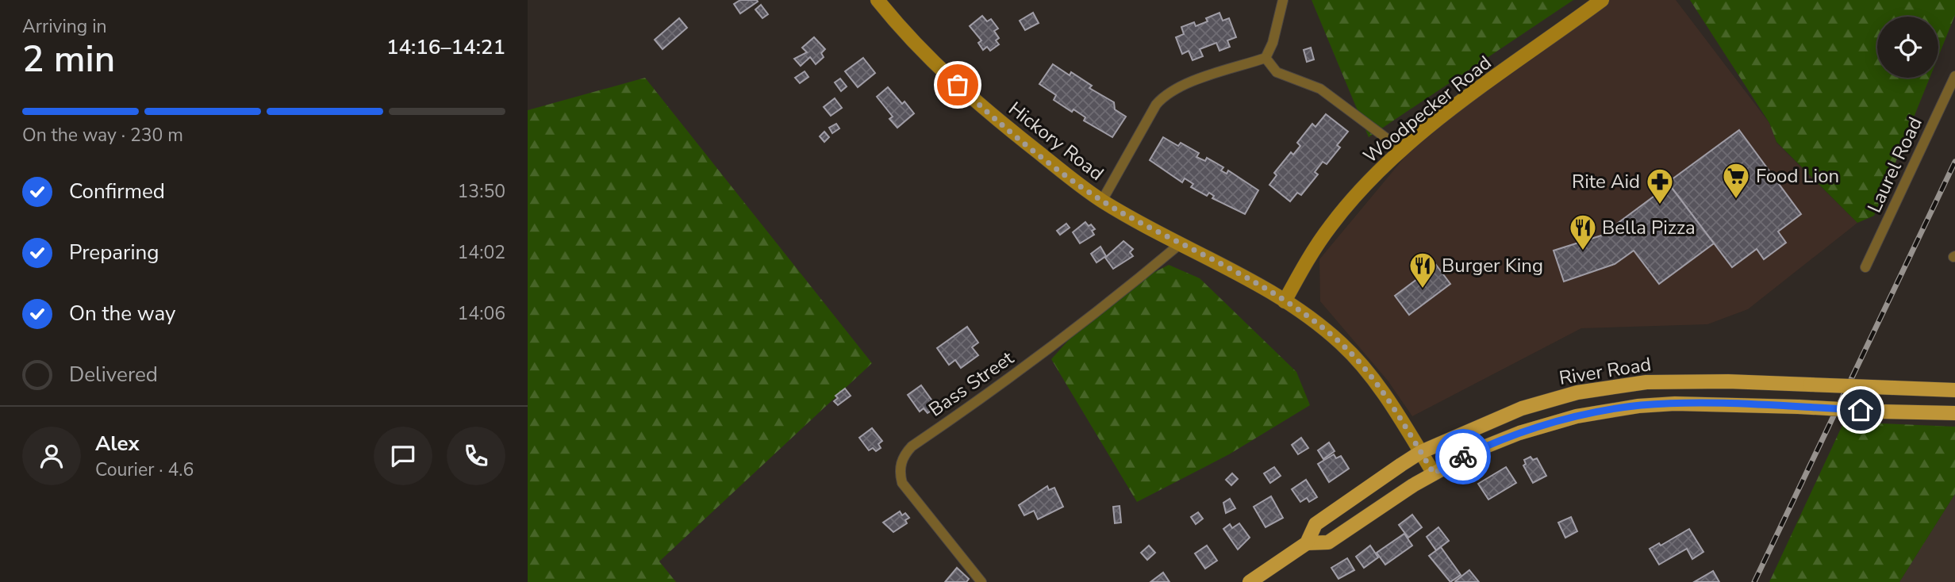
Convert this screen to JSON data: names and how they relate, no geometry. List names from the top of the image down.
{
  "streets": {
    "main road": ["Woodpecker Road", "Hickory Road", "River Road"],
    "street": ["Laurel Road", "Bass Street"]
  },
  "crossings": [
    ["Woodpecker Road", "Hickory Road"],
    ["Hickory Road", "Bass Street"]
  ],
  "places": {
    "supermarket": ["Food Lion"],
    "pharmacy": ["Rite Aid"],
    "restaurant": ["Bella Pizza", "Burger King"]
  },
  "page": {
    "heading": ["2 min", "Arriving in", "14:16–14:21"],
    "panel": ["Alex", "Courier · 4.6"],
    "bar": "On the way · 230 m",
    "list": [
      ["Confirmed", "13:50"],
      ["Preparing", "14:02"],
      ["On the way", "14:06"],
      "Delivered"
    ]
  }
}
